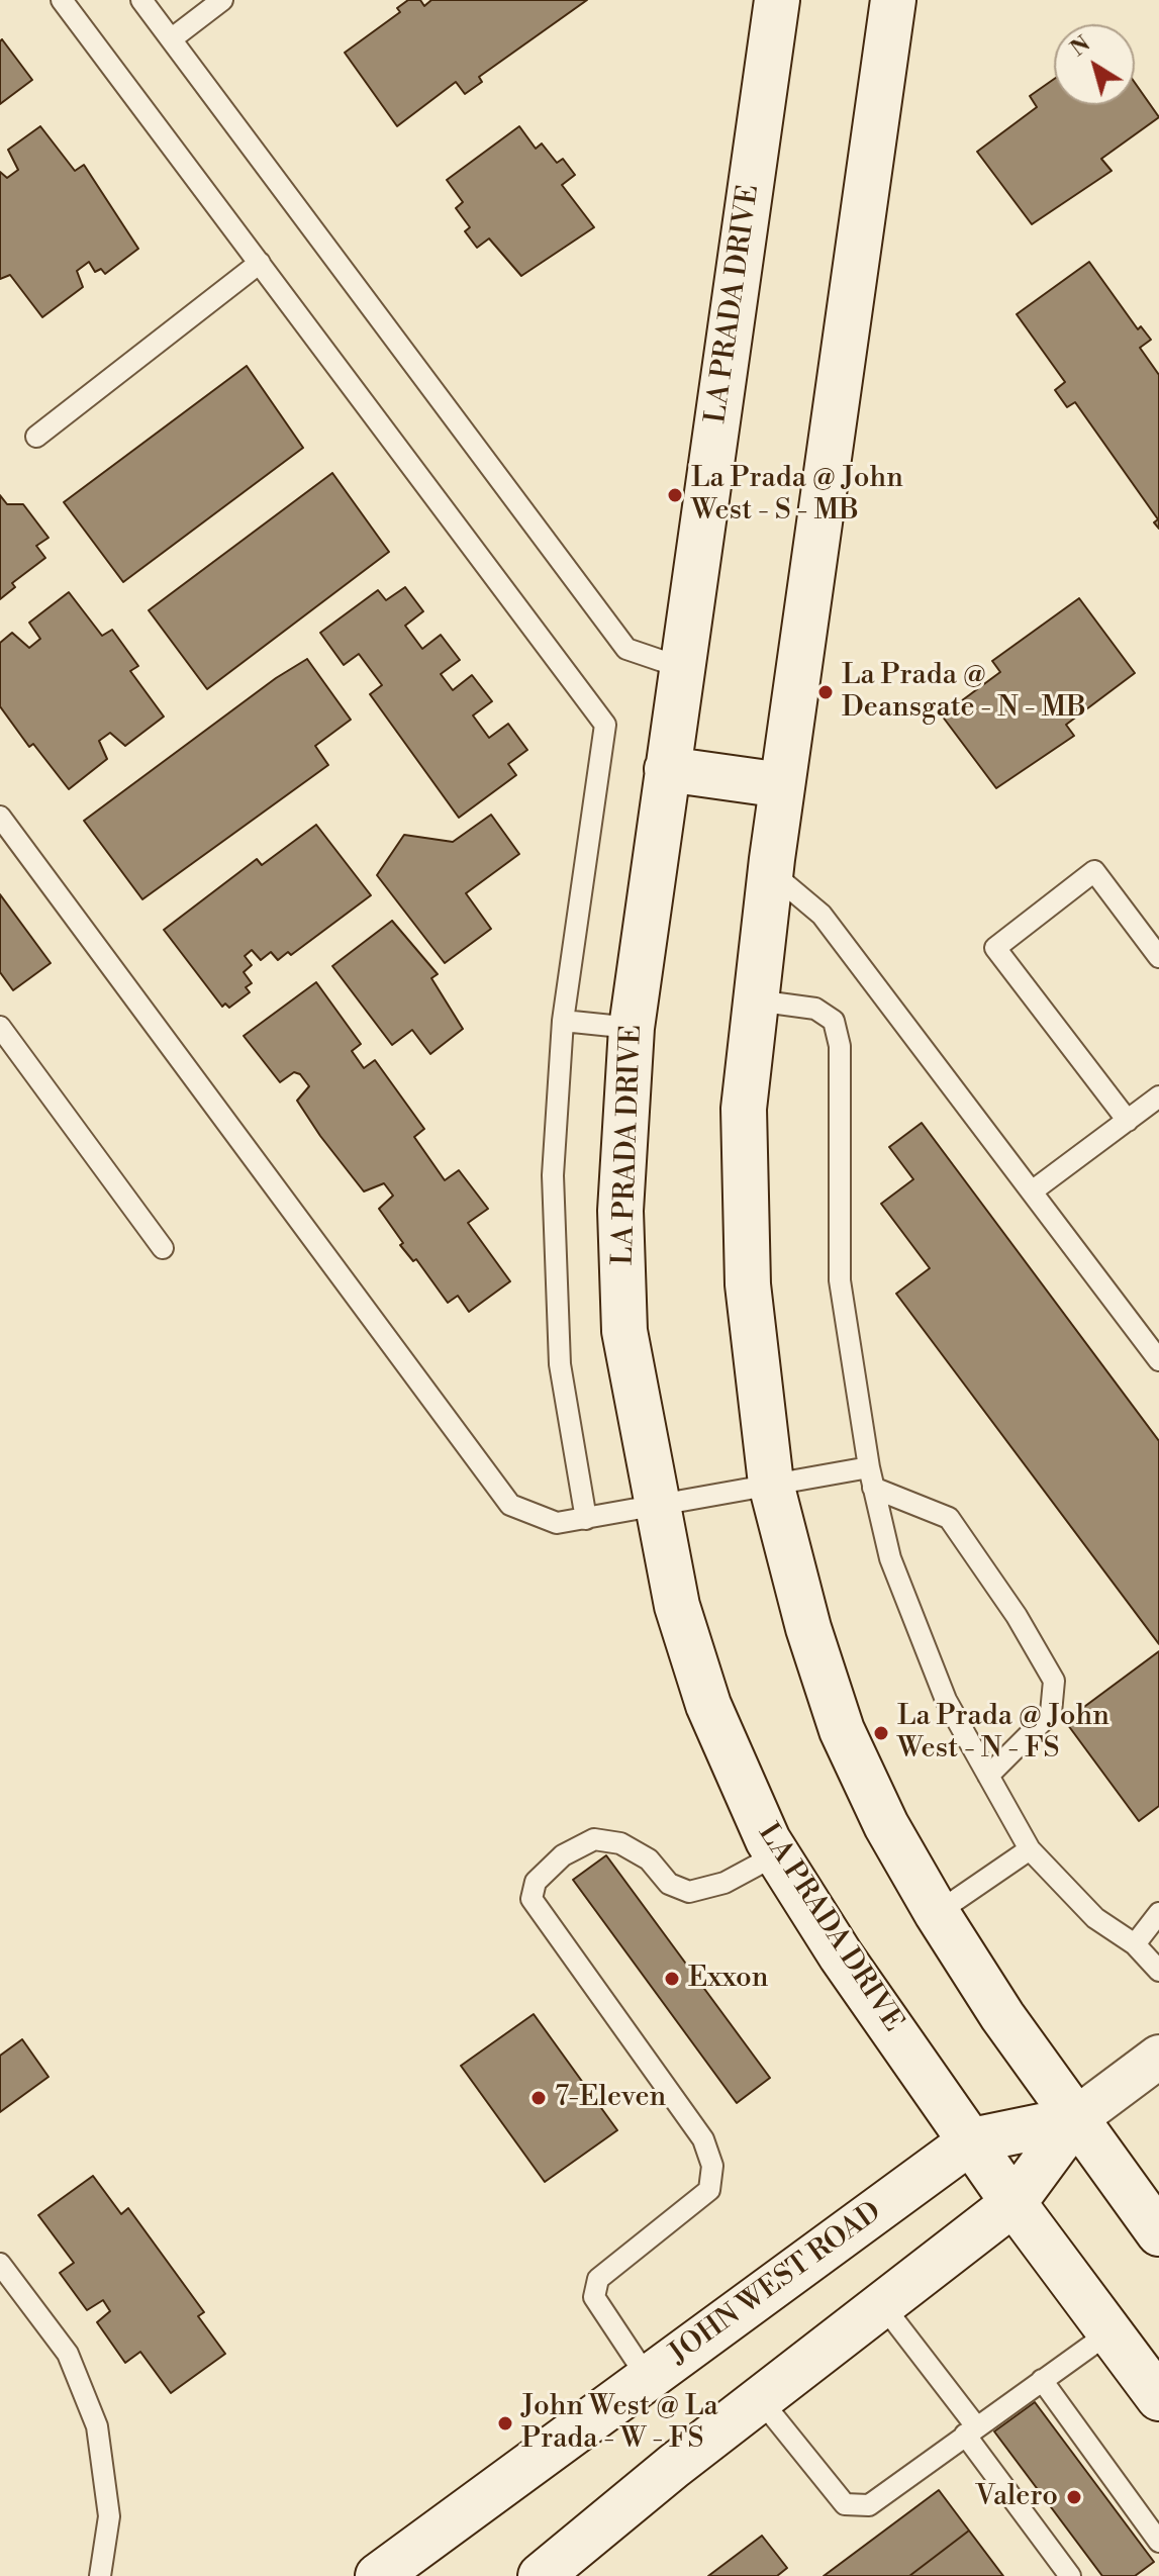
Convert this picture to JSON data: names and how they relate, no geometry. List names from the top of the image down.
{
  "streets": {
    "main road": ["LA PRADA DRIVE", "JOHN WEST ROAD"]
  },
  "crossings": [
    ["LA PRADA DRIVE", "JOHN WEST ROAD"]
  ],
  "places": [
    "La Prada @ John West - S - MB",
    "La Prada @ Deansgate - N - MB",
    "La Prada @ John West - N - FS",
    "Exxon",
    "7-Eleven",
    "John West @ La Prada - W - FS",
    "Valero"
  ],
  "north": "top left"
}
